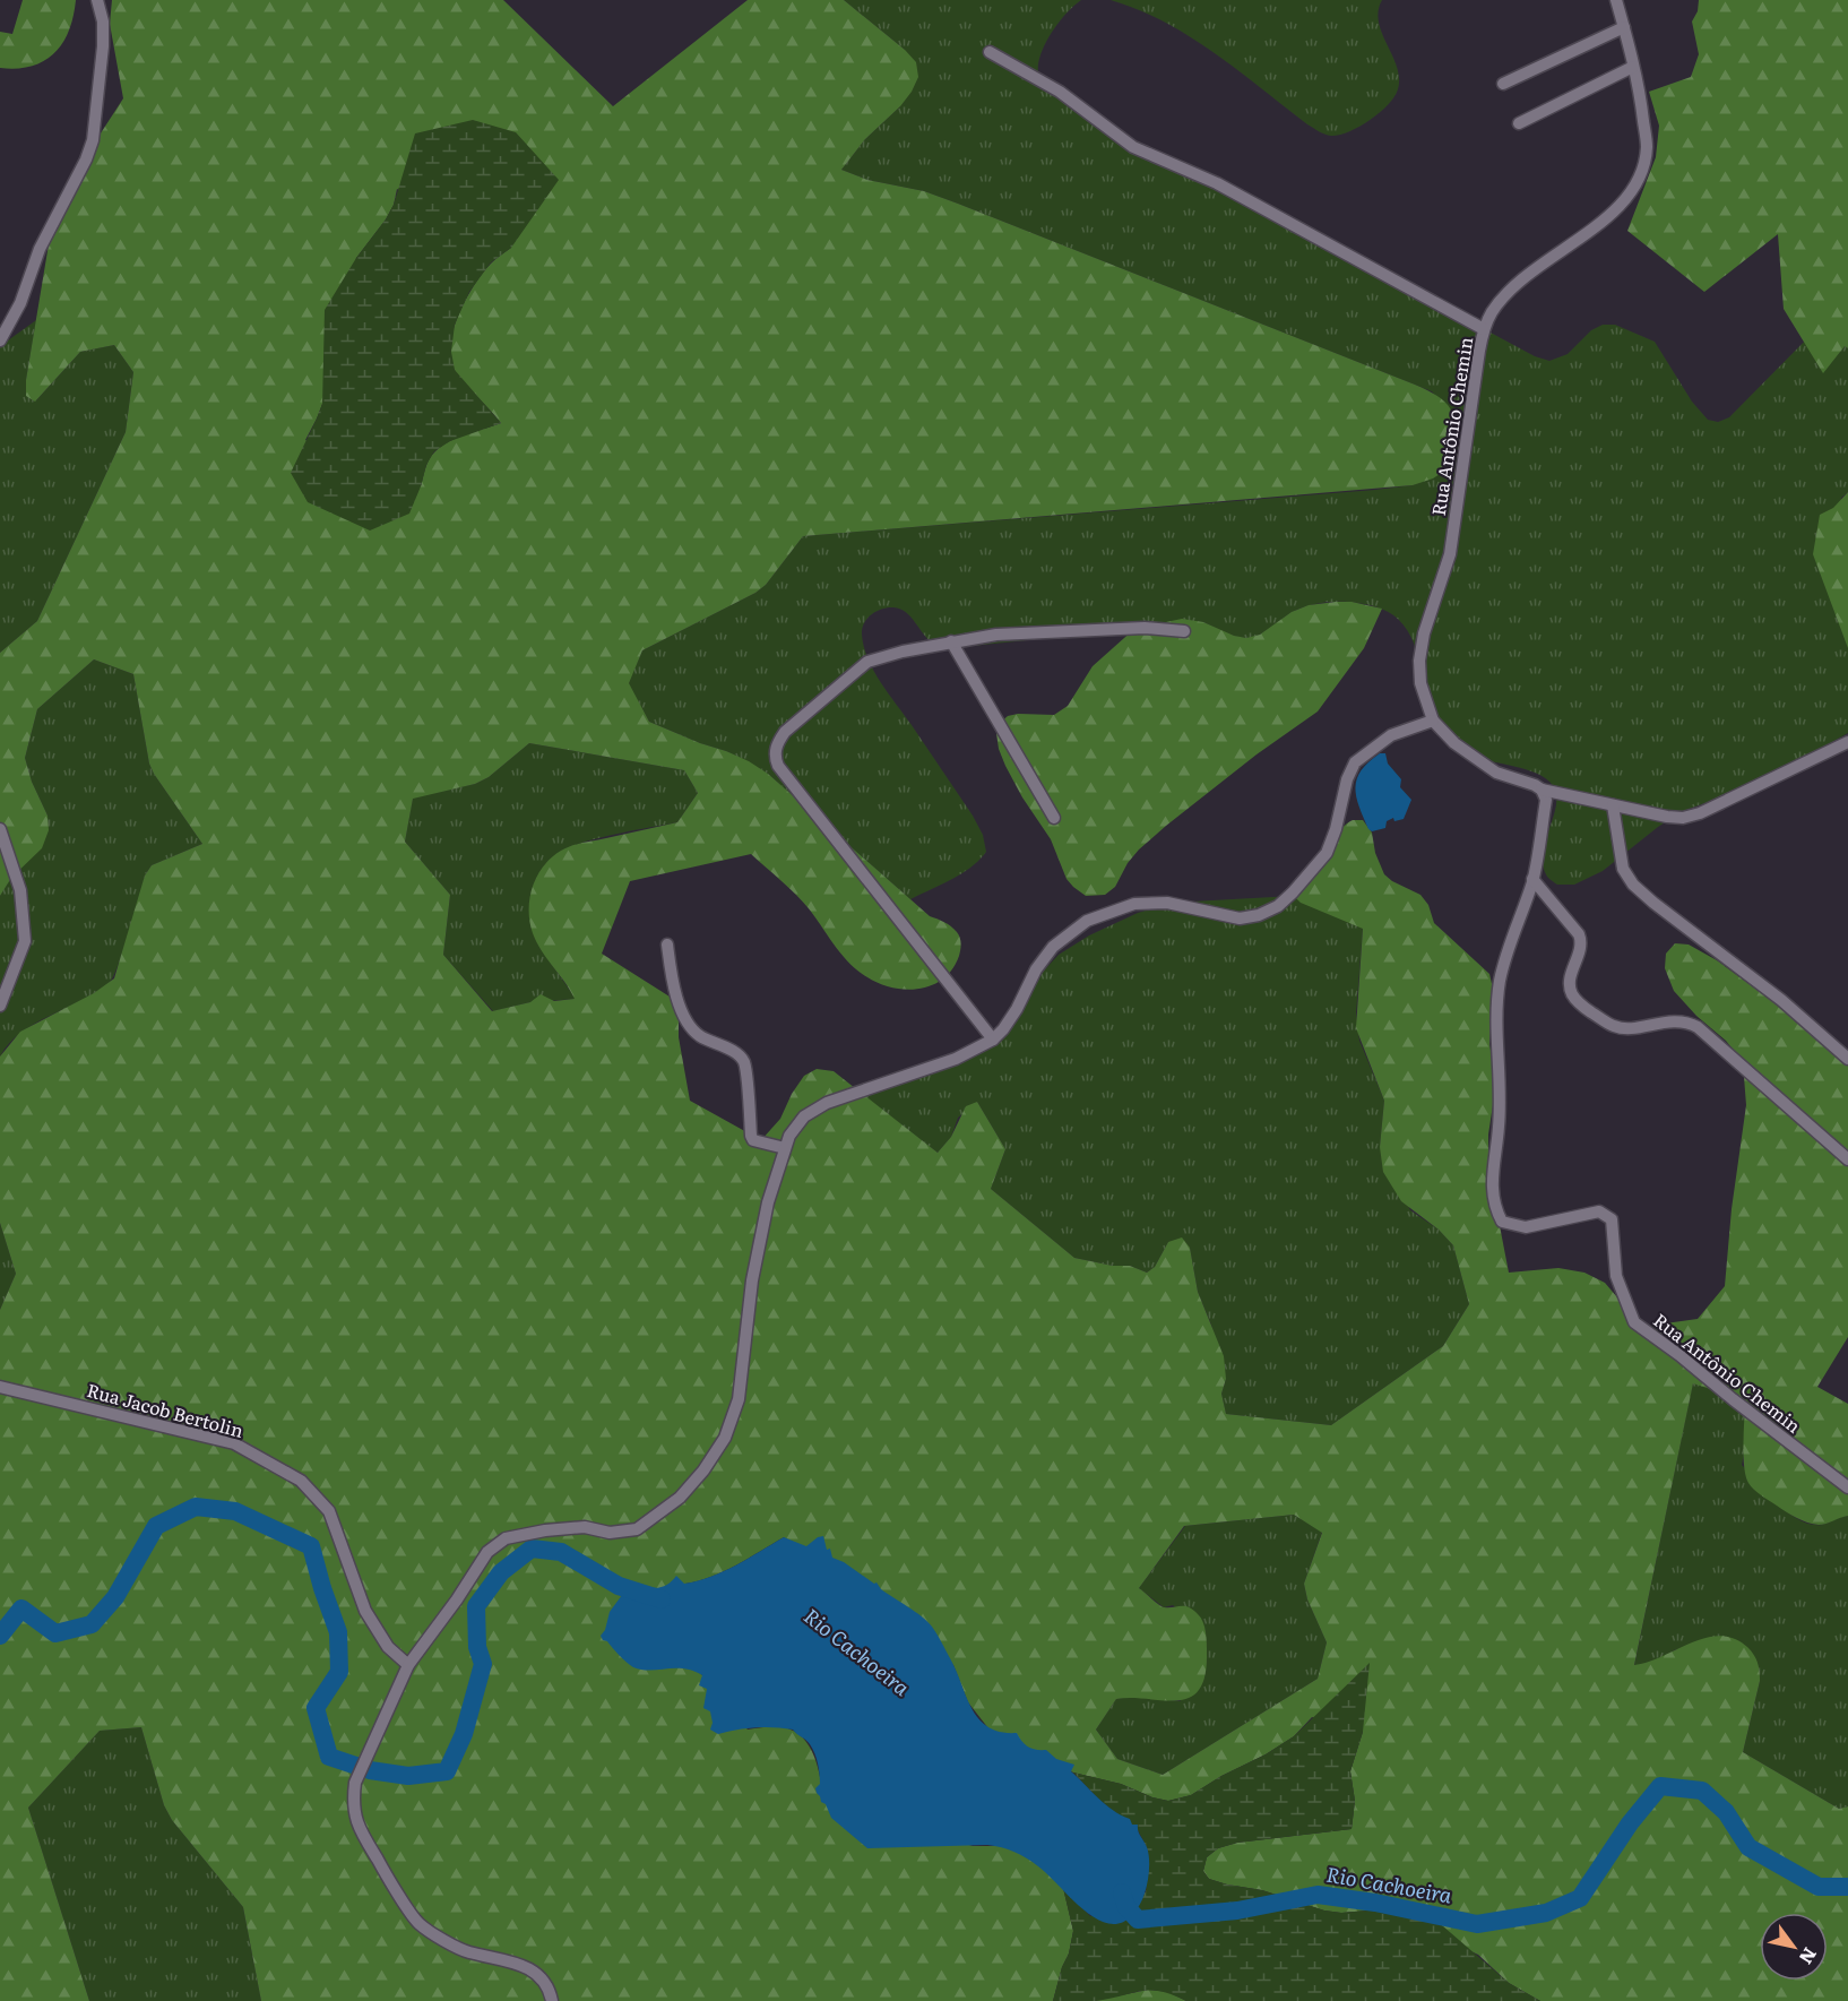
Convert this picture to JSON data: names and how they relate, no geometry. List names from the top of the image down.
{
  "streets": {
    "street": ["Rua Antônio Chemin", "Rua Jacob Bertolin"]
  },
  "water": ["Rio Cachoeira"],
  "north": "bottom right"
}
